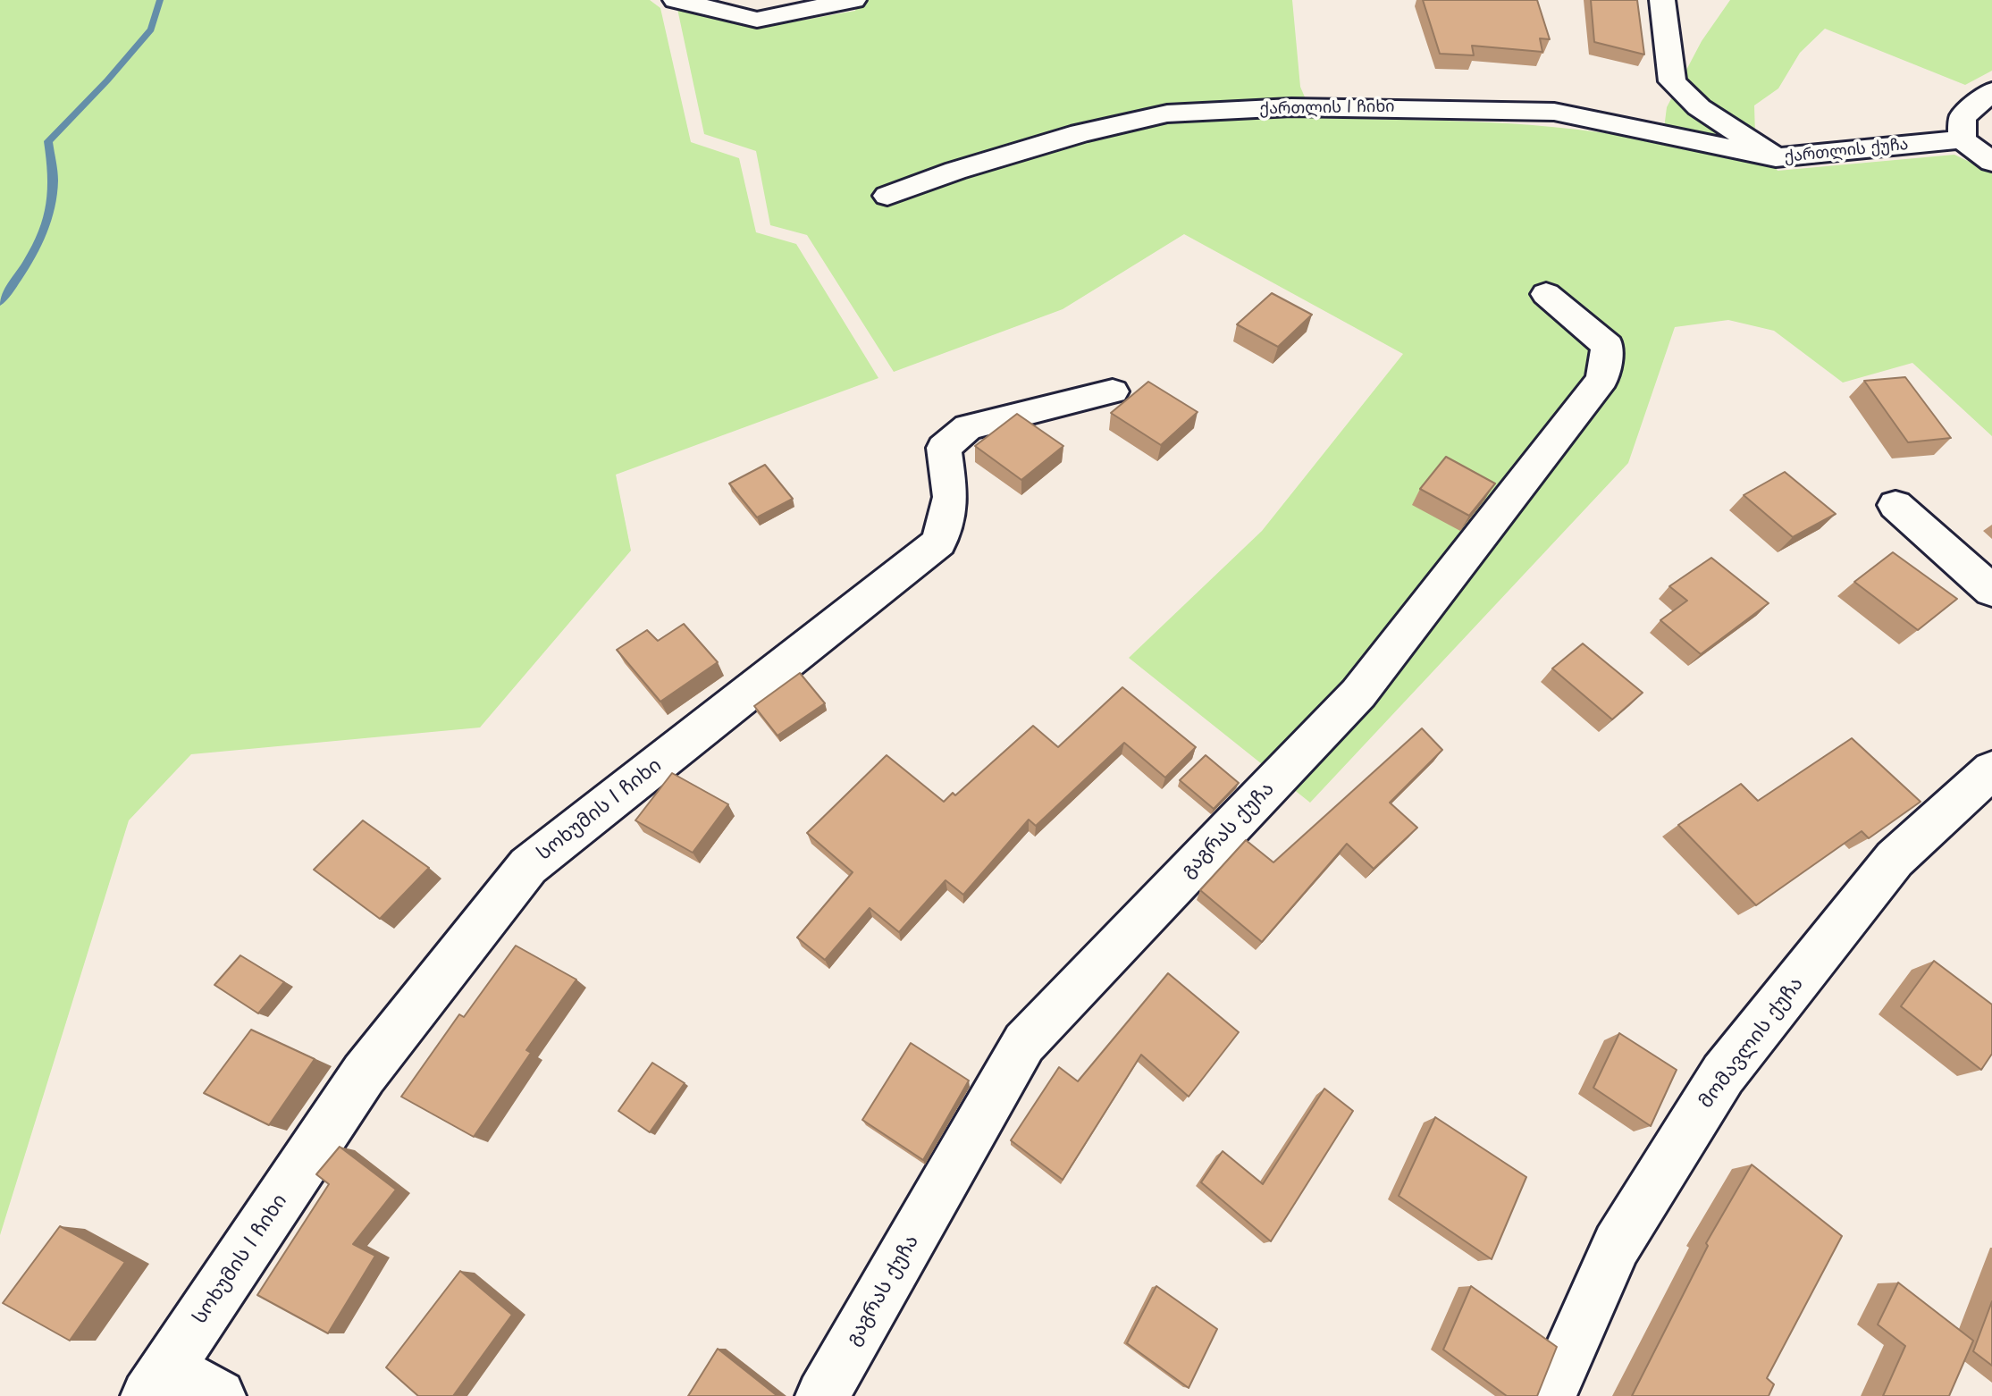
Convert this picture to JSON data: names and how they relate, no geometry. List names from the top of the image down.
{
  "streets": {
    "street": [
      "ქართლის I ჩიხი",
      "ქართლის ქუჩა",
      "სოხუმის I ჩიხი",
      "გაგრას ქუჩა",
      "მომავლის ქუჩა"
    ]
  },
  "crossings": [
    ["ქართლის I ჩიხი", "ქართლის ქუჩა"]
  ]
}
